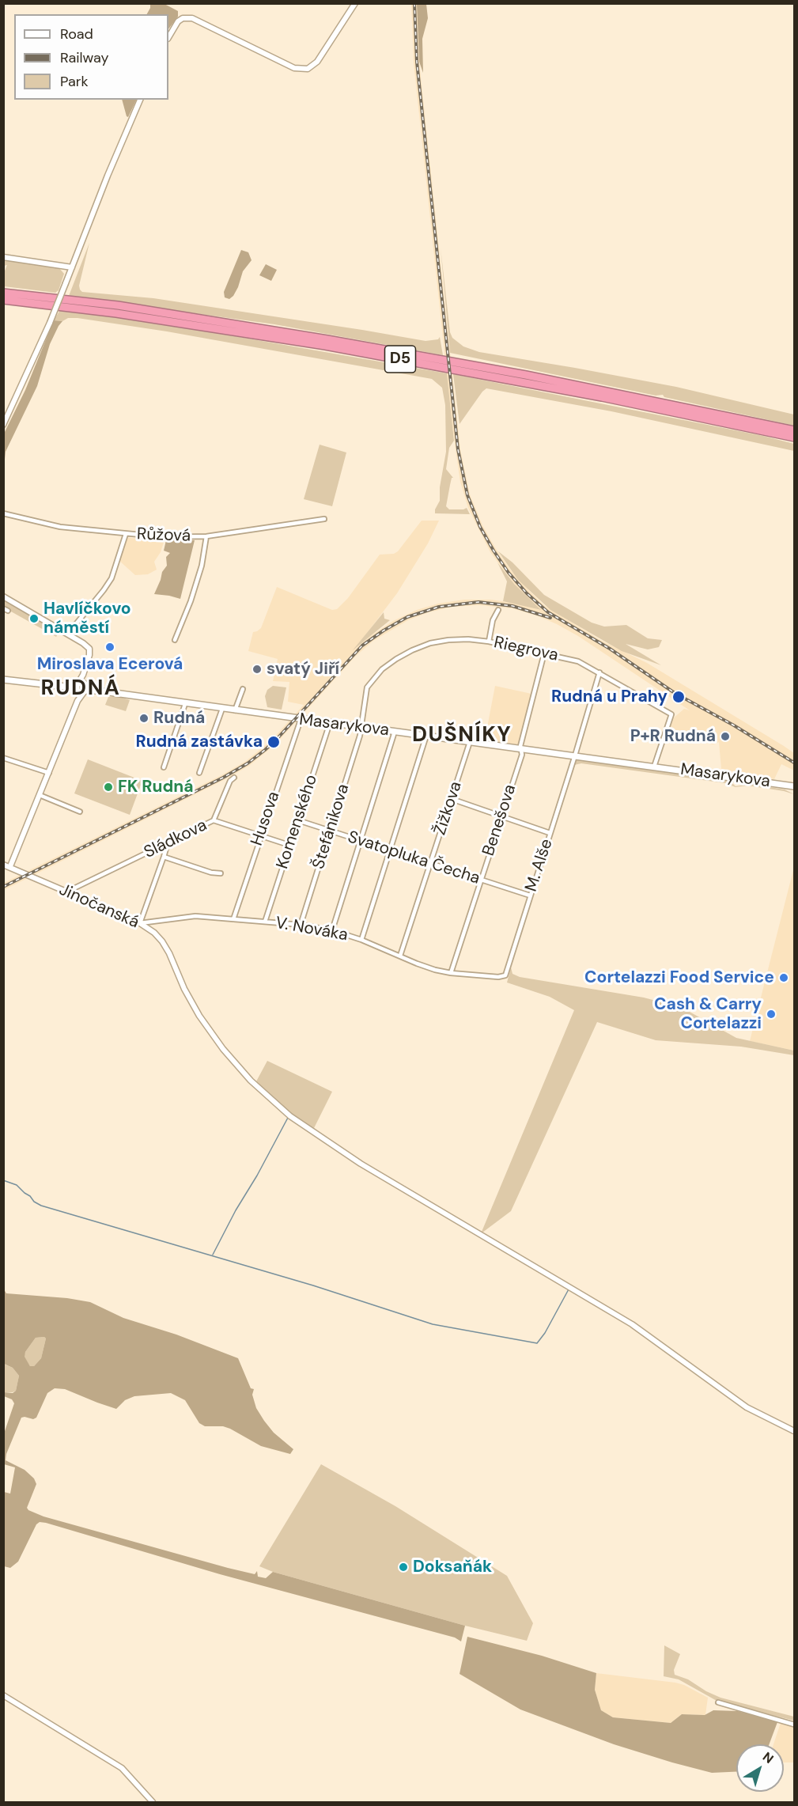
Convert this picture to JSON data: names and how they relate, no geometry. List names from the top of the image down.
{
  "streets": {
    "highway": ["D5"],
    "main road": ["Masarykova"],
    "street": [
      "Růžová",
      "Riegrova",
      "Žižkova",
      "Husova",
      "Benešova",
      "Komenského",
      "Štefánikova",
      "Sládkova",
      "Svatopluka Čecha",
      "M. Alše",
      "Jinočanská",
      "V. Nováka"
    ]
  },
  "crossings": [
    ["Riegrova", "Masarykova"],
    ["Riegrova", "Benešova"],
    ["Riegrova", "Štefánikova"],
    ["Riegrova", "M. Alše"],
    ["Masarykova", "Žižkova"],
    ["Masarykova", "Husova"],
    ["Masarykova", "Benešova"],
    ["Masarykova", "Komenského"],
    ["Masarykova", "Štefánikova"],
    ["Masarykova", "M. Alše"],
    ["Žižkova", "Svatopluka Čecha"],
    ["Žižkova", "V. Nováka"],
    ["Husova", "Sládkova"],
    ["Husova", "V. Nováka"],
    ["Benešova", "Svatopluka Čecha"],
    ["Benešova", "V. Nováka"],
    ["Komenského", "Sládkova"],
    ["Komenského", "Svatopluka Čecha"],
    ["Komenského", "V. Nováka"],
    ["Štefánikova", "Svatopluka Čecha"],
    ["Štefánikova", "V. Nováka"],
    ["Sládkova", "Jinočanská"],
    ["Svatopluka Čecha", "M. Alše"],
    ["M. Alše", "V. Nováka"],
    ["Jinočanská", "V. Nováka"]
  ],
  "districts": ["RUDNÁ", "DUŠNÍKY"],
  "places": [
    "Havlíčkovo náměstí",
    "Miroslava Ecerová",
    "svatý Jiří",
    "Rudná u Prahy",
    "Rudná",
    "P+R Rudná",
    "Rudná zastávka",
    "FK Rudná",
    "Cortelazzi Food Service",
    "Cash & Carry Cortelazzi",
    "Doksaňák"
  ],
  "legend": ["Road", "Railway", "Park"],
  "north": "top right"
}
